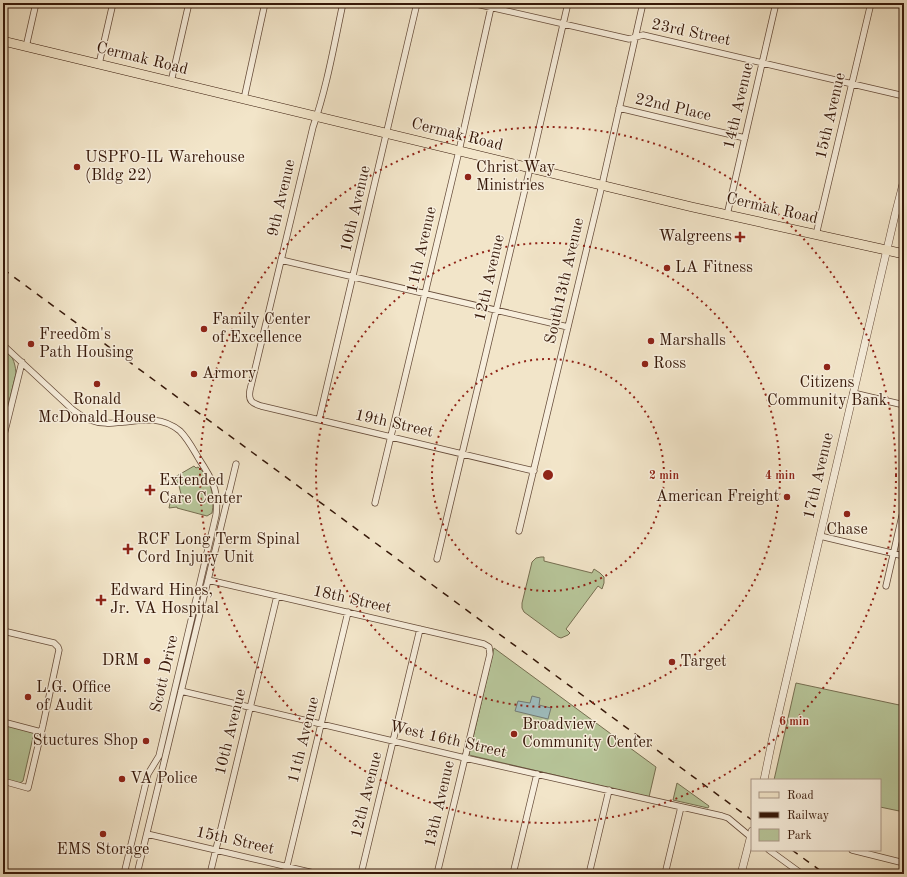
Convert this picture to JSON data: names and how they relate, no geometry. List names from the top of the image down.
{
  "streets": {
    "main road": ["Cermak Road"],
    "street": [
      "23rd Street",
      "14th Avenue",
      "22nd Place",
      "15th Avenue",
      "9th Avenue",
      "10th Avenue",
      "11th Avenue",
      "12th Avenue",
      "South13th Avenue",
      "19th Street",
      "17th Avenue",
      "18th Street",
      "Scott Drive",
      "West 16th Street",
      "13th Avenue",
      "15th Street"
    ]
  },
  "crossings": [
    ["23rd Street", "14th Avenue"],
    ["23rd Street", "15th Avenue"],
    ["23rd Street", "11th Avenue"],
    ["23rd Street", "12th Avenue"],
    ["23rd Street", "South13th Avenue"],
    ["Cermak Road", "14th Avenue"],
    ["Cermak Road", "15th Avenue"],
    ["Cermak Road", "9th Avenue"],
    ["Cermak Road", "10th Avenue"],
    ["Cermak Road", "11th Avenue"],
    ["Cermak Road", "12th Avenue"],
    ["Cermak Road", "South13th Avenue"],
    ["Cermak Road", "17th Avenue"],
    ["14th Avenue", "22nd Place"],
    ["22nd Place", "South13th Avenue"],
    ["9th Avenue", "19th Street"],
    ["10th Avenue", "19th Street"],
    ["10th Avenue", "18th Street"],
    ["10th Avenue", "West 16th Street"],
    ["10th Avenue", "15th Street"],
    ["11th Avenue", "19th Street"],
    ["11th Avenue", "18th Street"],
    ["11th Avenue", "West 16th Street"],
    ["11th Avenue", "15th Street"],
    ["12th Avenue", "19th Street"],
    ["12th Avenue", "18th Street"],
    ["12th Avenue", "West 16th Street"],
    ["South13th Avenue", "19th Street"],
    ["18th Street", "13th Avenue"],
    ["West 16th Street", "13th Avenue"]
  ],
  "places": {
    "other": [
      "USPFO-IL Warehouse (Bldg 22)",
      "Christ Way Ministries",
      "LA Fitness",
      "Family Center of Excellence",
      "Marshalls",
      "Freedom's Path Housing",
      "Ross",
      "Citizens Community Bank",
      "Armory",
      "Ronald McDonald House",
      "American Freight",
      "Chase",
      "DRM",
      "Target",
      "L.G. Office of Audit",
      "Broadview Community Center",
      "Stuctures Shop",
      "VA Police",
      "EMS Storage"
    ],
    "health": [
      "Walgreens",
      "Extended Care Center",
      "RCF Long Term Spinal Cord Injury Unit",
      "Edward Hines, Jr. VA Hospital"
    ]
  },
  "legend": ["Road", "Railway", "Park"],
  "rings": ["2 min", "4 min", "6 min"]
}
